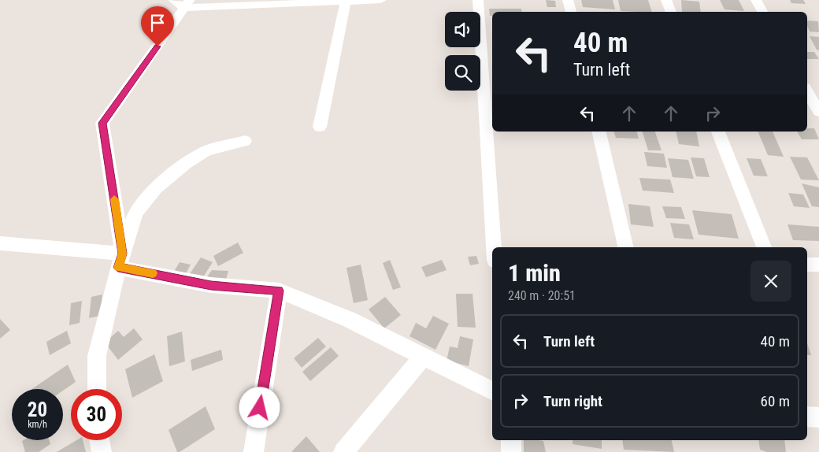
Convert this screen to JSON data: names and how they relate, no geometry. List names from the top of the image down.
{
  "page": {
    "turn": ["40 m", "Turn left"],
    "heading": ["1 min", "240 m · 20:51"],
    "list": [
      {
        "name": "Turn left",
        "value": "40 m"
      },
      {
        "name": "Turn right",
        "value": "60 m"
      }
    ],
    "speed": "20 km/h",
    "limit": "30"
  }
}
